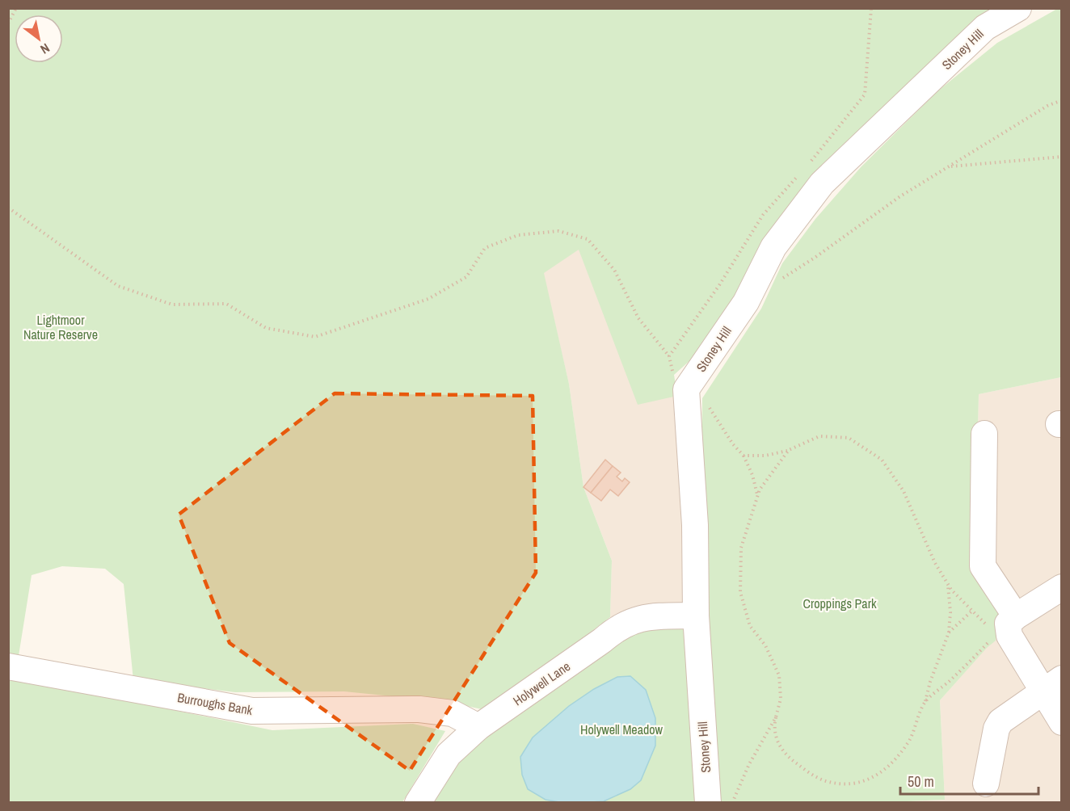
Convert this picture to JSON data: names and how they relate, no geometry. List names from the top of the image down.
{
  "streets": {
    "street": ["Stoney Hill", "Holywell Lane", "Burroughs Bank"]
  },
  "crossings": [
    ["Stoney Hill", "Holywell Lane"],
    ["Holywell Lane", "Burroughs Bank"]
  ],
  "parks": ["Lightmoor Nature Reserve", "Croppings Park", "Holywell Meadow"],
  "scale_bar": "50 m",
  "north": "bottom right"
}
